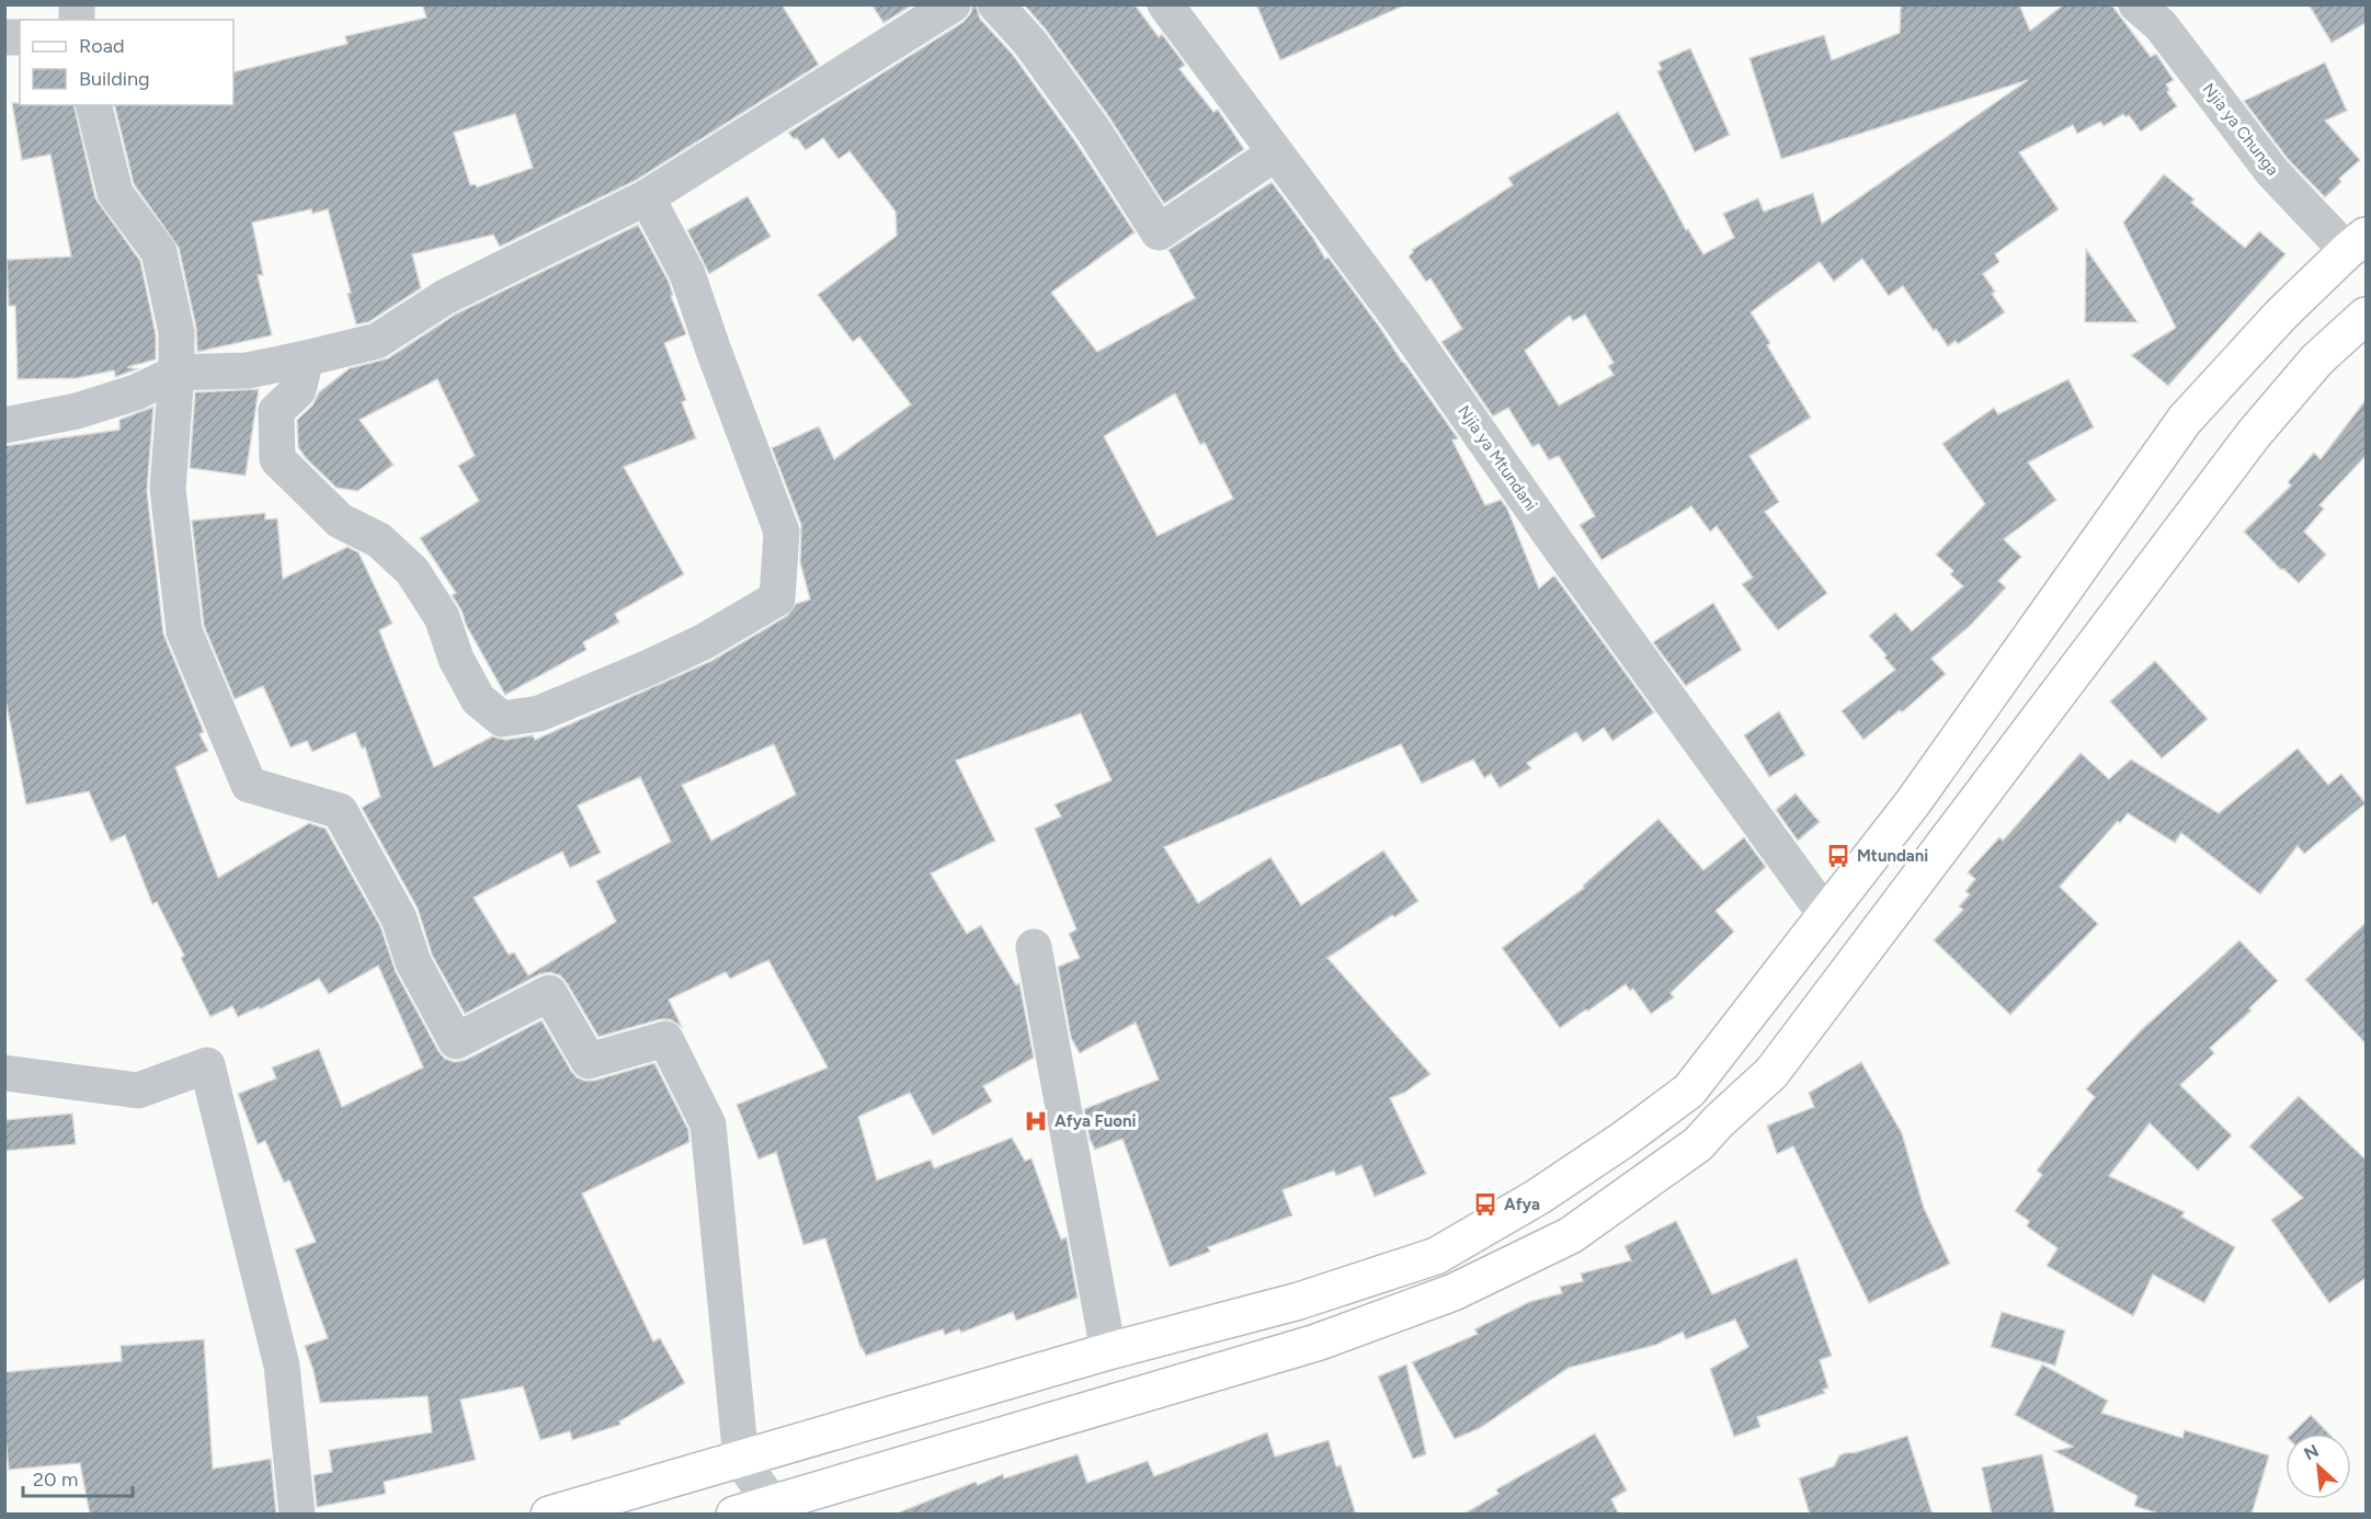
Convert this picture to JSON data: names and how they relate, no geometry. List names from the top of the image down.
{
  "streets": {
    "street": ["Njia ya Chunga", "Njia ya Mtundani"]
  },
  "places": {
    "bus stop": ["Mtundani", "Afya"],
    "hospital": ["Afya Fuoni"]
  },
  "legend": ["Road", "Building"],
  "scale_bar": "20 m",
  "north": "top left"
}
